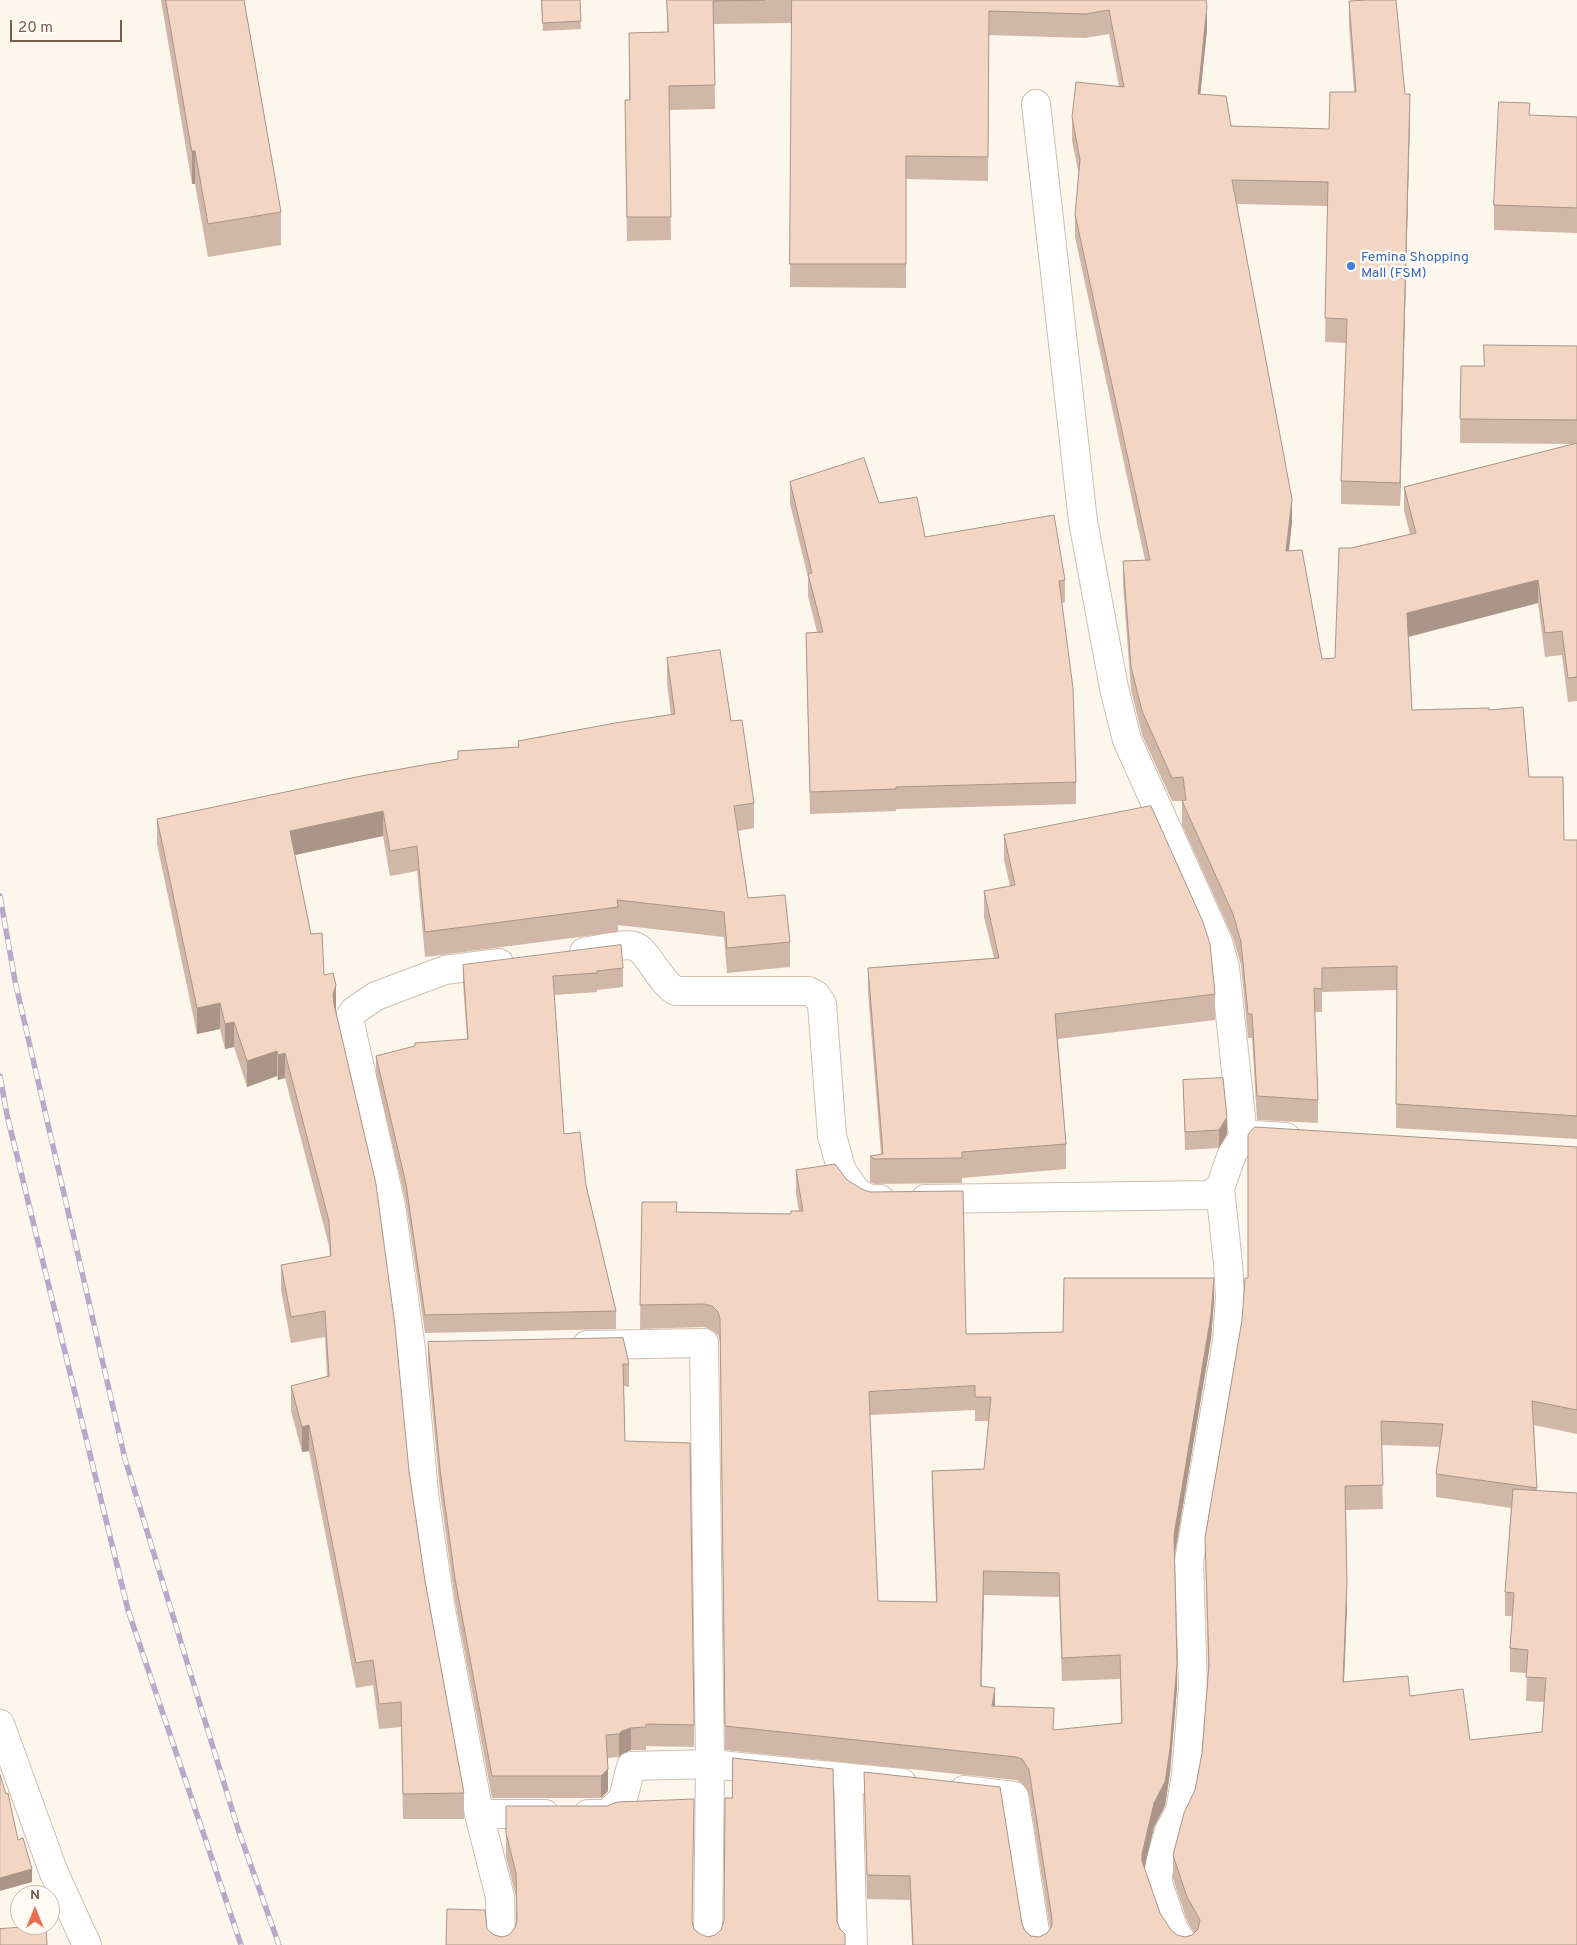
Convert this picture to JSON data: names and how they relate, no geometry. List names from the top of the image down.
{
  "places": ["Femina Shopping Mall (FSM)"],
  "scale_bar": "20 m",
  "north": "top"
}
